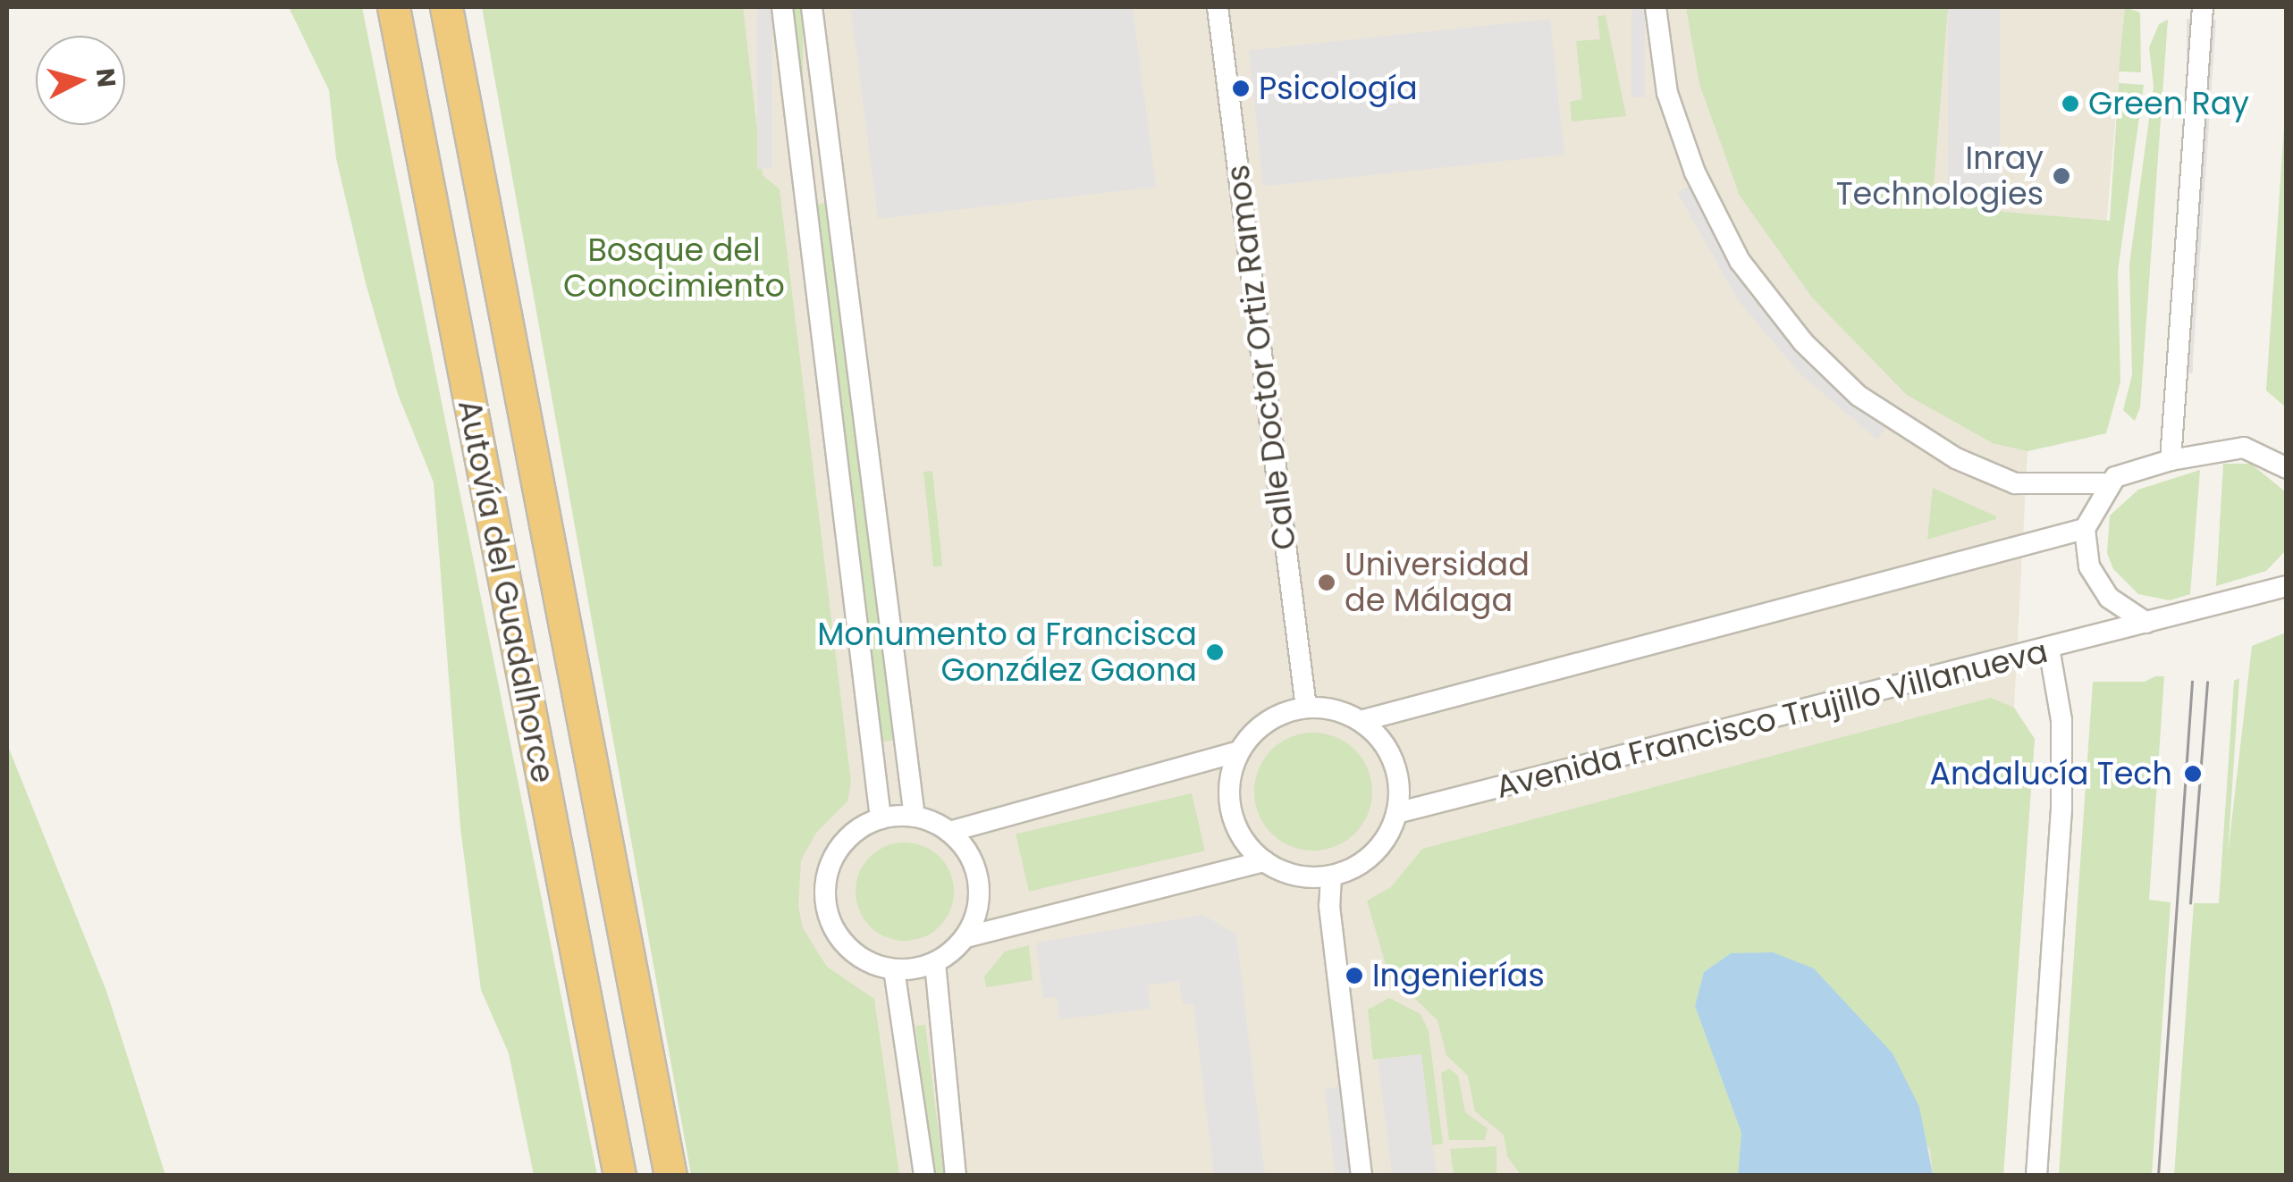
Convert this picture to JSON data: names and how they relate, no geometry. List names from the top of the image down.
{
  "streets": {
    "highway": ["Autovía del Guadalhorce"],
    "street": ["Calle Doctor Ortiz Ramos", "Avenida Francisco Trujillo Villanueva"]
  },
  "crossings": [
    ["Calle Doctor Ortiz Ramos", "Avenida Francisco Trujillo Villanueva"]
  ],
  "parks": ["Bosque del Conocimiento"],
  "places": [
    "Psicología",
    "Green Ray",
    "Inray Technologies",
    "Universidad de Málaga",
    "Monumento a Francisca González Gaona",
    "Andalucía Tech",
    "Ingenierías"
  ],
  "north": "right"
}
